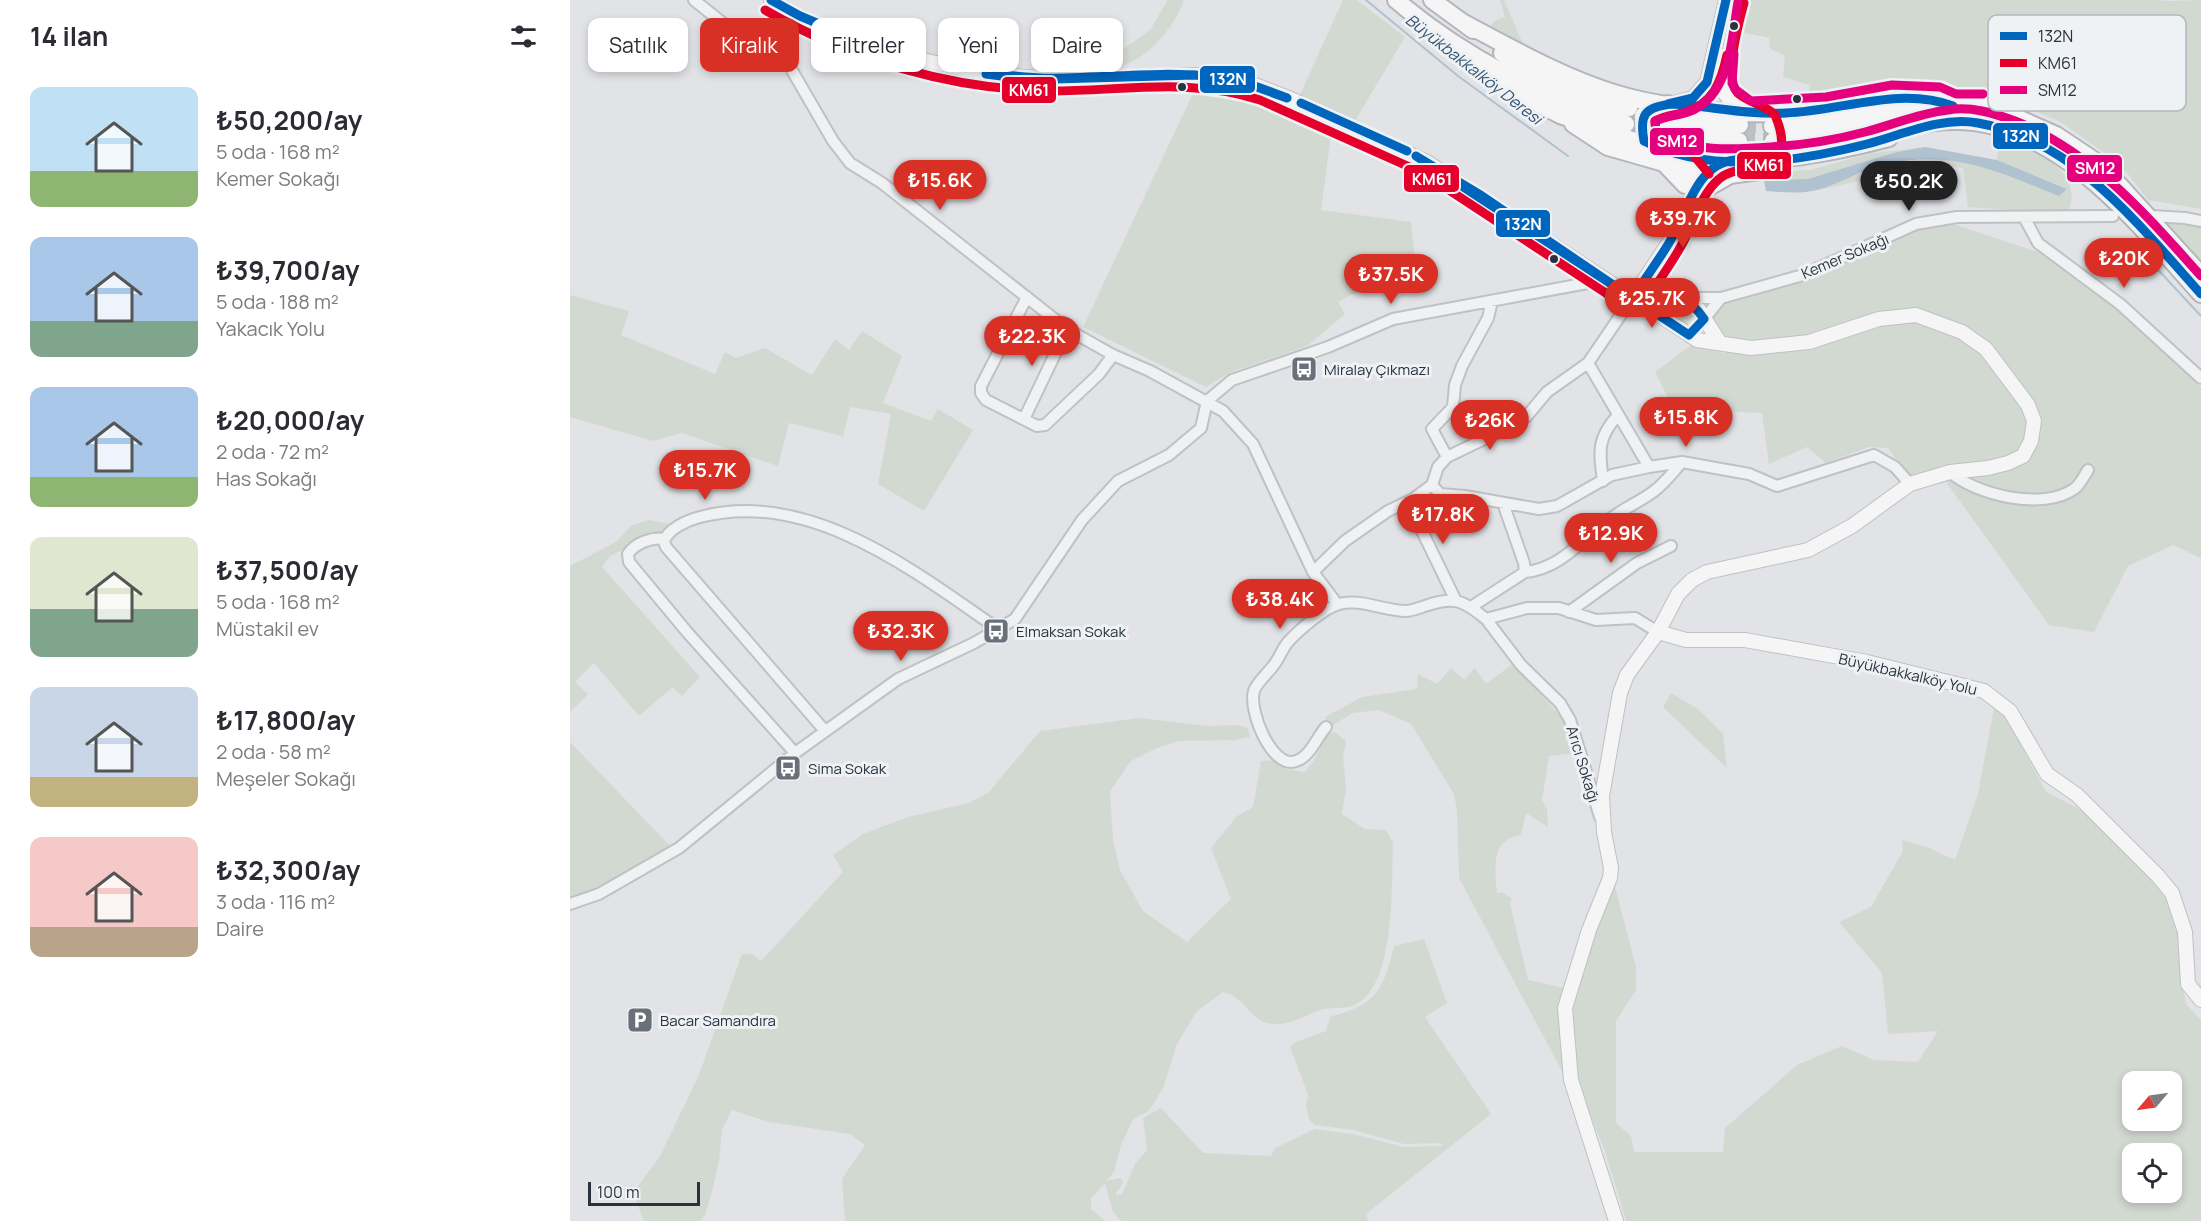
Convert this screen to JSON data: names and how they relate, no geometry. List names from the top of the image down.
{
  "streets": {
    "main road": ["Kemer Sokağı", "Büyükbakkalköy Yolu"],
    "street": ["Arıcı Sokağı"]
  },
  "water": ["Büyükbakkalköy Deresi"],
  "places": {
    "bus stop": ["Miralay Çıkmazı", "Elmaksan Sokak", "Sima Sokak"],
    "parking": ["Bacar Samandıra"]
  },
  "lines": ["transit line 132N", "transit line SM12", "transit line KM61"],
  "legend": ["132N", "KM61", "SM12"],
  "scale_bar": "100 m",
  "north": "bottom left",
  "page": {
    "heading": "14 ilan",
    "chip": [
      "Satılık",
      "Kiralık",
      "Filtreler",
      "Yeni",
      "Daire"
    ],
    "list": [
      {
        "name": "₺50,200/ay",
        "note": "5 oda · 168 m² · Kemer Sokağı"
      },
      {
        "name": "₺39,700/ay",
        "note": "5 oda · 188 m² · Yakacık Yolu"
      },
      {
        "name": "₺20,000/ay",
        "note": "2 oda · 72 m² · Has Sokağı"
      },
      {
        "name": "₺37,500/ay",
        "note": "5 oda · 168 m² · Müstakil ev"
      },
      {
        "name": "₺17,800/ay",
        "note": "2 oda · 58 m² · Meşeler Sokağı"
      },
      {
        "name": "₺32,300/ay",
        "note": "3 oda · 116 m² · Daire"
      }
    ],
    "price": [
      "₺15.6K",
      "₺50.2K",
      "₺39.7K",
      "₺20K",
      "₺37.5K",
      "₺25.7K",
      "₺22.3K",
      "₺15.8K",
      "₺26K",
      "₺15.7K",
      "₺17.8K",
      "₺12.9K",
      "₺38.4K",
      "₺32.3K"
    ],
    "scale": "100 m"
  }
}
